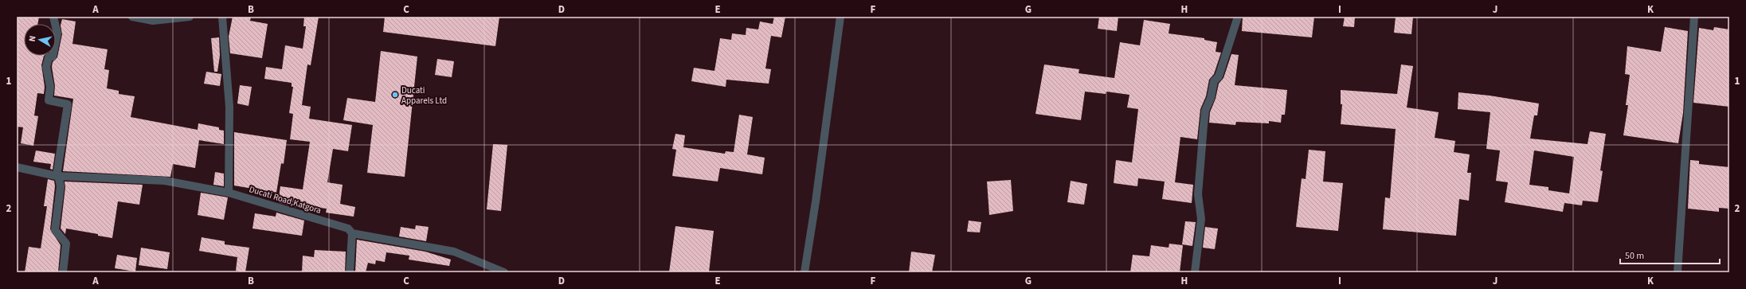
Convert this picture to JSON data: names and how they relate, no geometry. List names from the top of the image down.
{
  "streets": {
    "street": ["Ducati Road,Katgora"]
  },
  "places": ["Ducati Apparels Ltd"],
  "scale_bar": "50 m",
  "north": "left",
  "grid": {
    "columns": [
      "A",
      "B",
      "C",
      "D",
      "E",
      "F",
      "G",
      "H",
      "I",
      "J",
      "K"
    ],
    "rows": ["1", "2"]
  }
}
